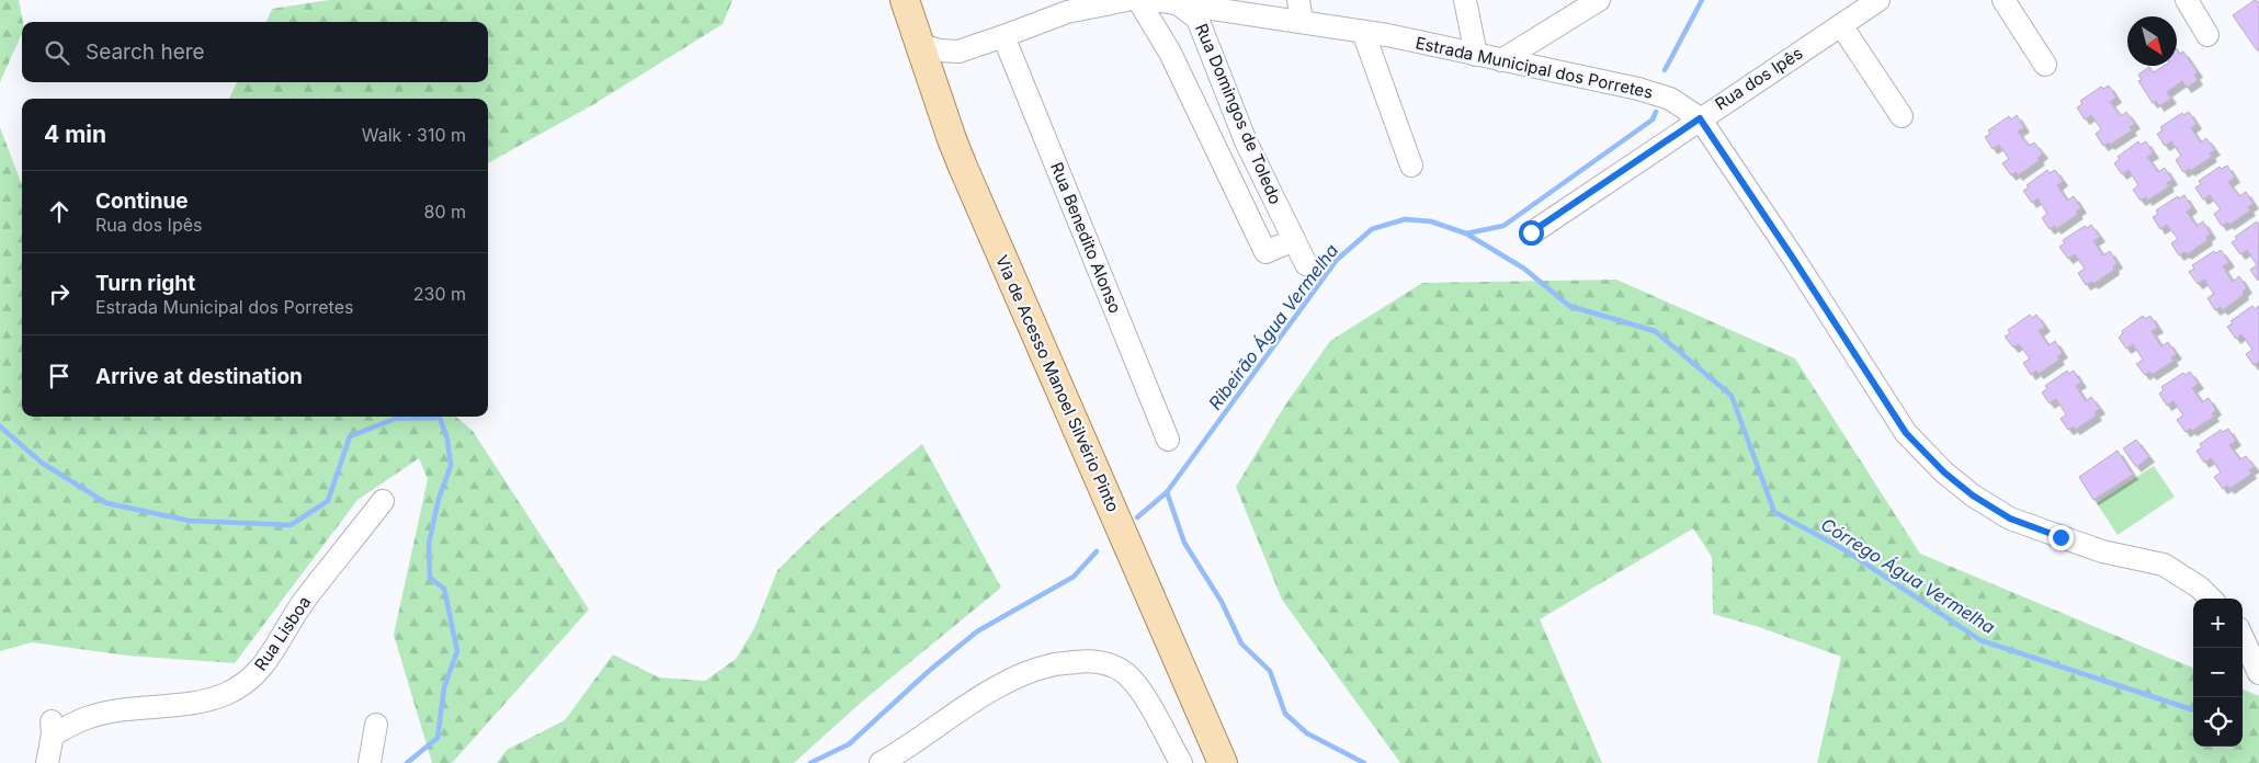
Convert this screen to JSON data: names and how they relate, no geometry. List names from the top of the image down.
{
  "streets": {
    "main road": ["Via de Acesso Manoel Silvério Pinto"],
    "street": [
      "Estrada Municipal dos Porretes",
      "Rua dos Ipês",
      "Rua Domingos de Toledo",
      "Rua Benedito Alonso",
      "Rua Lisboa"
    ]
  },
  "crossings": [
    ["Estrada Municipal dos Porretes", "Rua dos Ipês"],
    ["Estrada Municipal dos Porretes", "Rua Domingos de Toledo"]
  ],
  "water": ["Ribeirão Água Vermelha", "Córrego Água Vermelha"],
  "north": "bottom right",
  "page": {
    "search": "Search here",
    "heading": ["4 min", "Walk · 310 m"],
    "list": [
      ["Continue", "Rua dos Ipês", "80 m"],
      ["Turn right", "Estrada Municipal dos Porretes", "230 m"],
      "Arrive at destination"
    ],
    "map_buttons": ["+", "−"]
  }
}
